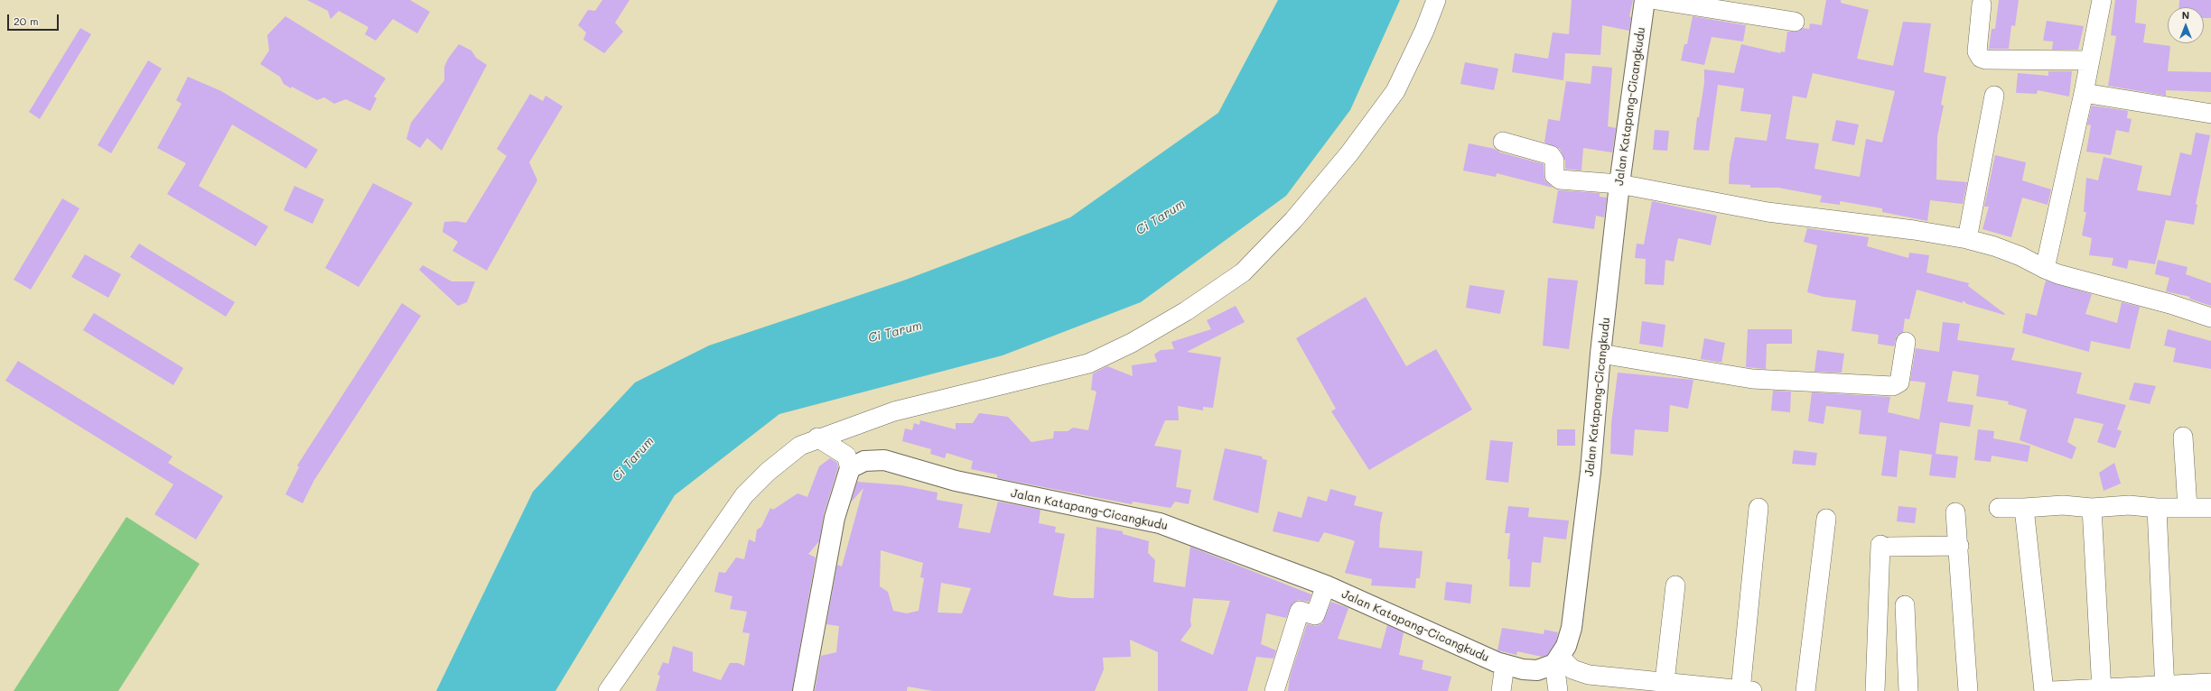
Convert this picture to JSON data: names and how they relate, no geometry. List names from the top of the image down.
{
  "streets": {
    "street": ["Jalan Katapang-Cicangkudu"]
  },
  "water": ["Ci Tarum"],
  "scale_bar": "20 m",
  "north": "top"
}
